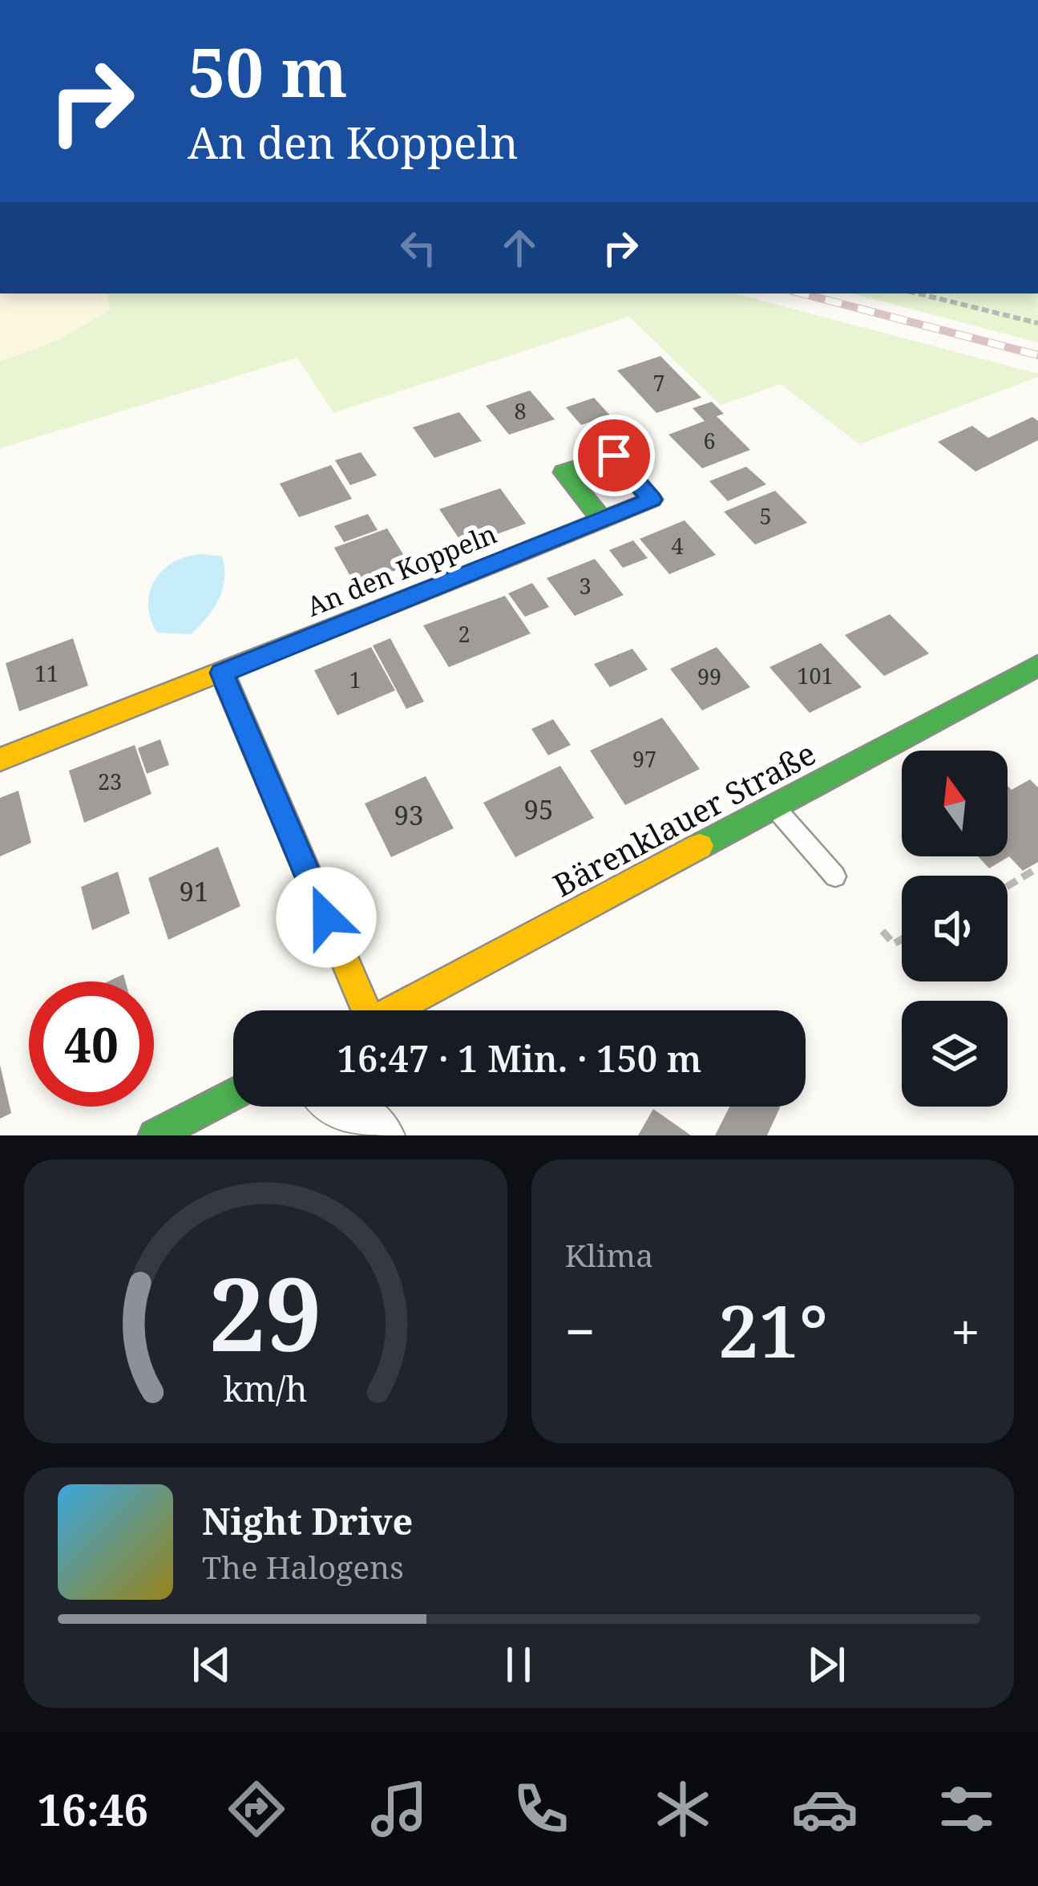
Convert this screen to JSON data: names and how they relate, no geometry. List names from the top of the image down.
{
  "streets": {
    "street": ["An den Koppeln", "Bärenklauer Straße"]
  },
  "house_numbers": [
    "7",
    "8",
    "6",
    "5",
    "4",
    "3",
    "2",
    "11",
    "101",
    "99",
    "1",
    "97",
    "23",
    "95",
    "93",
    "91"
  ],
  "north": "top",
  "page": {
    "turn": ["50 m", "An den Koppeln"],
    "limit": "40",
    "trip": "16:47 · 1 Min. · 150 m",
    "tile": "Klima",
    "heat": ["−", "21°", "+"],
    "song": ["Night Drive", "The Halogens"],
    "tabs": "16:46",
    "gauge": ["29", "km/h"]
  }
}
